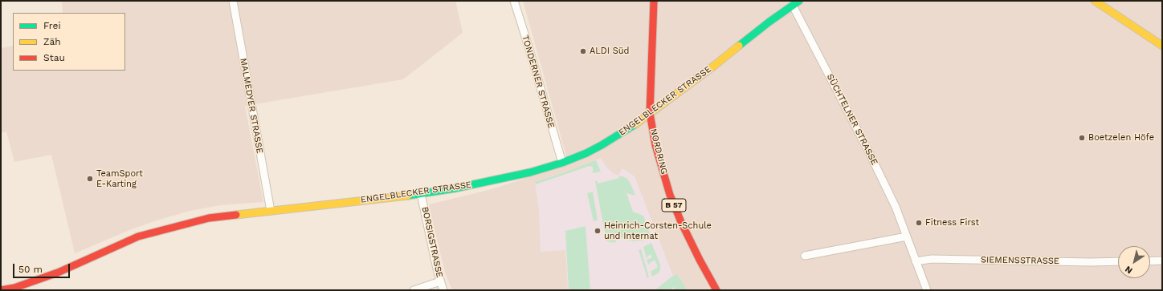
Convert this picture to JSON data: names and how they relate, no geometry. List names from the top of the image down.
{
  "streets": {
    "street": [
      "TONDERNER STRASSE",
      "ENGELBLECKER STRASSE",
      "MALMEDYER STRASSE",
      "SÜCHTELNER STRASSE",
      "NORDRING",
      "B 57",
      "BORSIGSTRASSE",
      "SIEMENSSTRASSE"
    ]
  },
  "crossings": [
    ["TONDERNER STRASSE", "ENGELBLECKER STRASSE"],
    ["ENGELBLECKER STRASSE", "MALMEDYER STRASSE"],
    ["ENGELBLECKER STRASSE", "SÜCHTELNER STRASSE"],
    ["ENGELBLECKER STRASSE", "NORDRING"],
    ["ENGELBLECKER STRASSE", "BORSIGSTRASSE"],
    ["SÜCHTELNER STRASSE", "SIEMENSSTRASSE"]
  ],
  "places": [
    "ALDI Süd",
    "Boetzelen Höfe",
    "TeamSport E-Karting",
    "Fitness First",
    "Heinrich-Corsten-Schule und Internat"
  ],
  "legend": ["Frei", "Zäh", "Stau"],
  "scale_bar": "50 m",
  "north": "bottom left"
}
